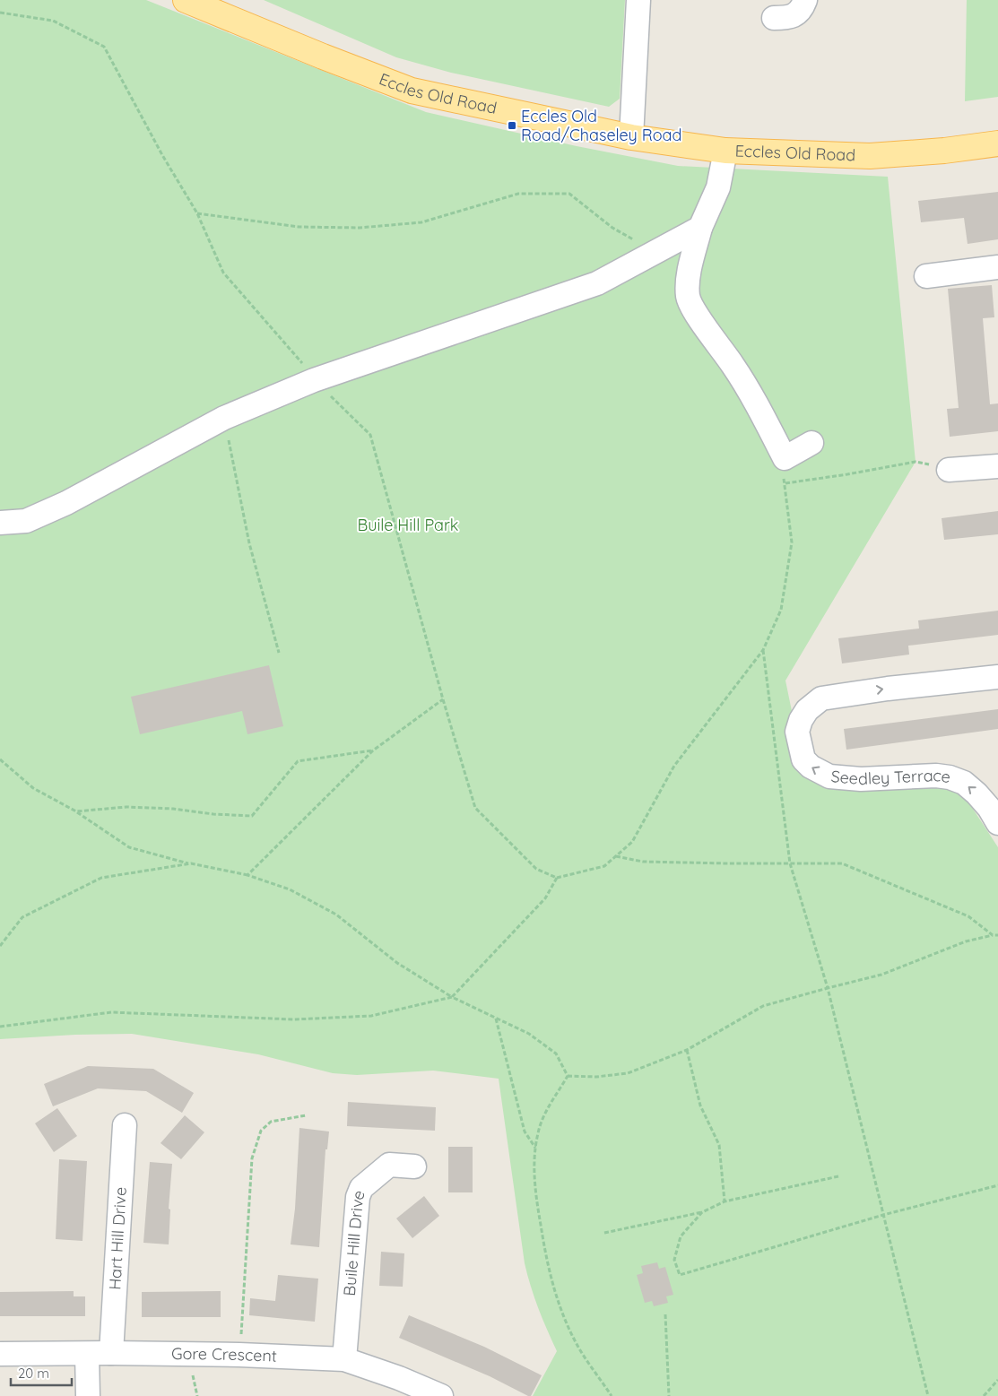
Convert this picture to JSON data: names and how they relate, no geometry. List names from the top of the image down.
{
  "streets": {
    "main road": ["Eccles Old Road"],
    "street": [
      "Seedley Terrace",
      "Hart Hill Drive",
      "Buile Hill Drive",
      "Gore Crescent"
    ]
  },
  "crossings": [
    ["Hart Hill Drive", "Gore Crescent"],
    ["Buile Hill Drive", "Gore Crescent"]
  ],
  "parks": ["Buile Hill Park"],
  "places": {
    "transit": ["Eccles Old Road/Chaseley Road"]
  },
  "scale_bar": "20 m"
}
